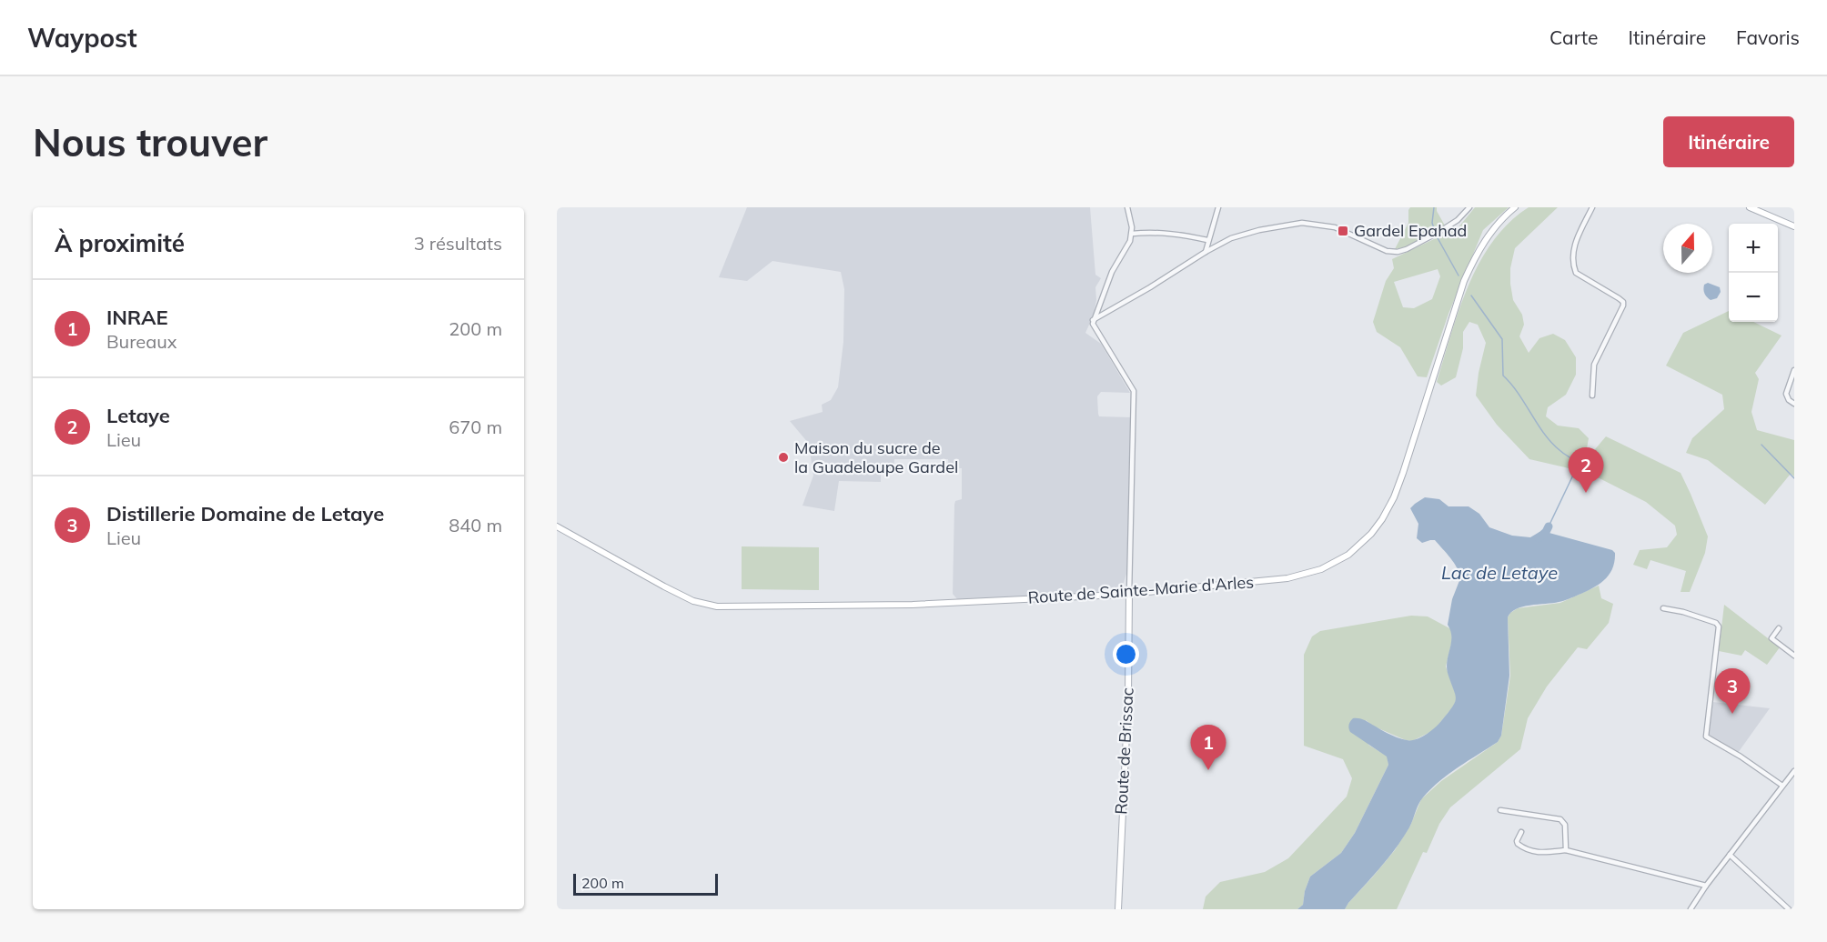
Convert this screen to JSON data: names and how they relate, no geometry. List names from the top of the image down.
{
  "streets": {
    "main road": ["Route de Sainte-Marie d'Arles", "Route de Brissac"]
  },
  "crossings": [
    ["Route de Sainte-Marie d'Arles", "Route de Brissac"]
  ],
  "water": ["Lac de Letaye"],
  "places": {
    "transit": ["Gardel Epahad"],
    "other": ["Maison du sucre de la Guadeloupe Gardel"]
  },
  "scale_bar": "200 m",
  "north": "top",
  "page": {
    "header": "Waypost",
    "nav": ["Carte", "Itinéraire", "Favoris"],
    "buttons": "Itinéraire",
    "title": "Nous trouver",
    "heading": ["À proximité", "3 résultats"],
    "map_buttons": ["+", "−"],
    "list": [
      {
        "mark": "1",
        "name": "INRAE",
        "note": "Bureaux",
        "value": "200 m"
      },
      {
        "mark": "2",
        "name": "Letaye",
        "note": "Lieu",
        "value": "670 m"
      },
      {
        "mark": "3",
        "name": "Distillerie Domaine de Letaye",
        "note": "Lieu",
        "value": "840 m"
      }
    ],
    "pins": ["2", "3", "1"],
    "scale": "200 m"
  }
}
